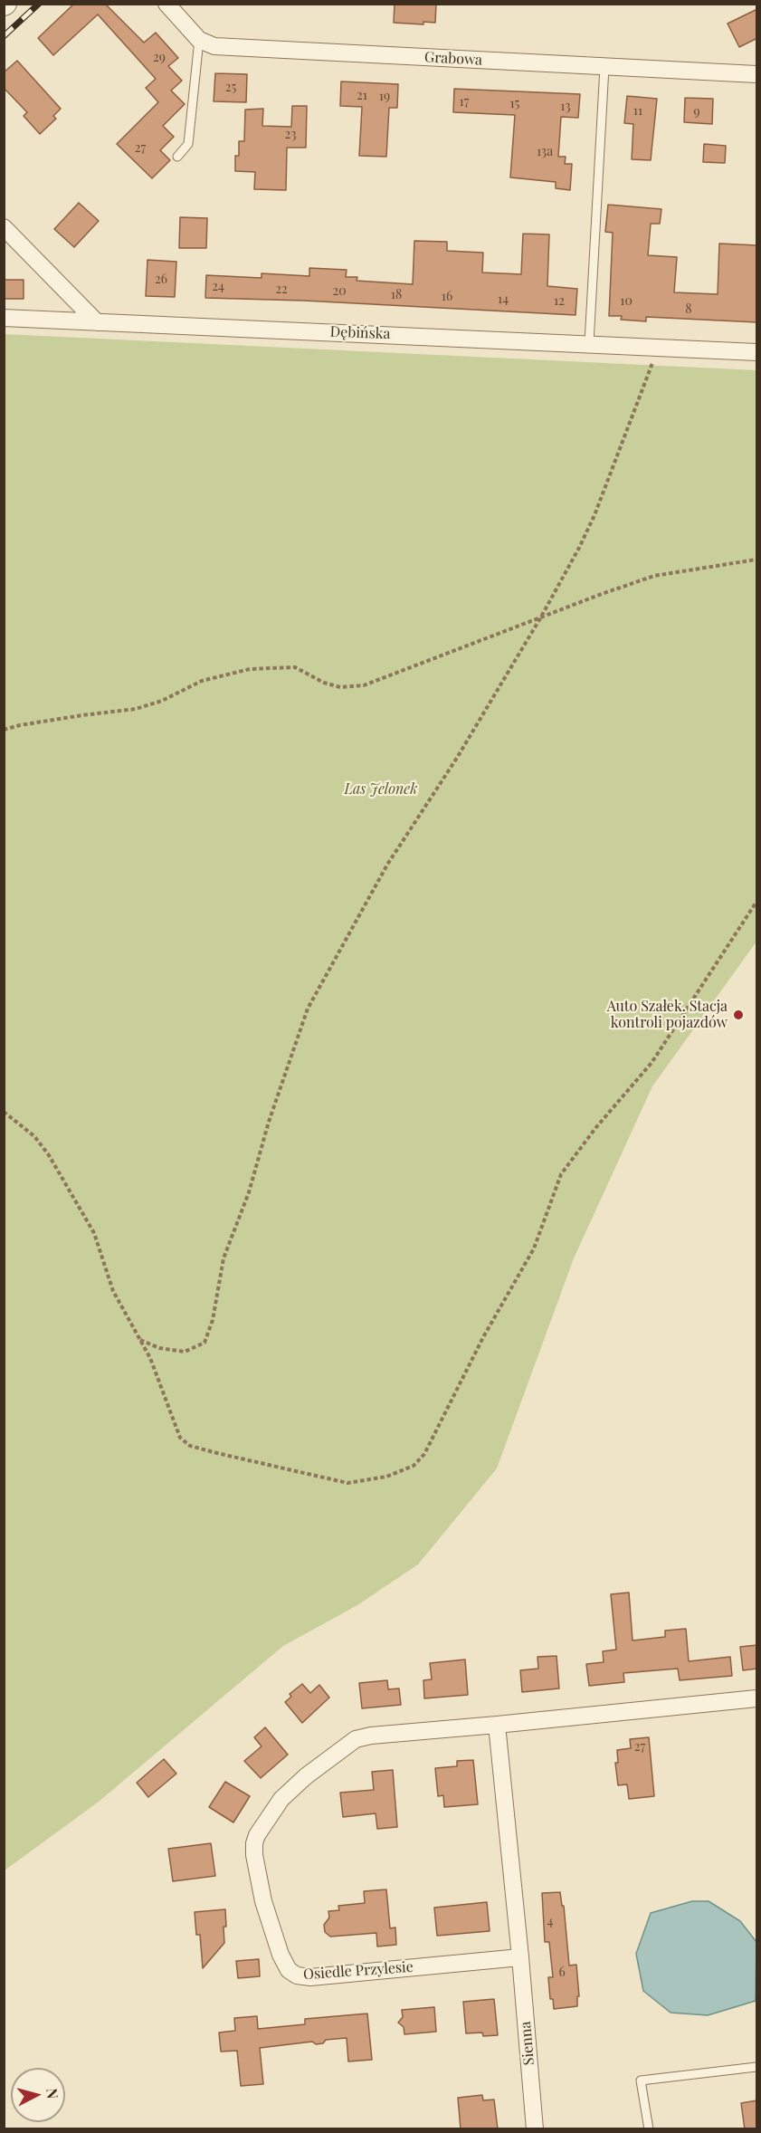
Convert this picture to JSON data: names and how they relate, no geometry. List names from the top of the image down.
{
  "streets": {
    "street": [
      "Grabowa",
      "Dębińska",
      "Osiedle Przylesie",
      "Sienna"
    ]
  },
  "crossings": [
    ["Osiedle Przylesie", "Sienna"]
  ],
  "parks": ["Las Jelonek"],
  "places": ["Auto Szałek. Stacja kontroli pojazdów"],
  "house_numbers": [
    "29",
    "25",
    "21",
    "19",
    "17",
    "15",
    "13",
    "11",
    "9",
    "23",
    "27",
    "13a",
    "26",
    "24",
    "22",
    "20",
    "18",
    "16",
    "14",
    "12",
    "10",
    "8",
    "27",
    "4",
    "6"
  ],
  "north": "right"
}
